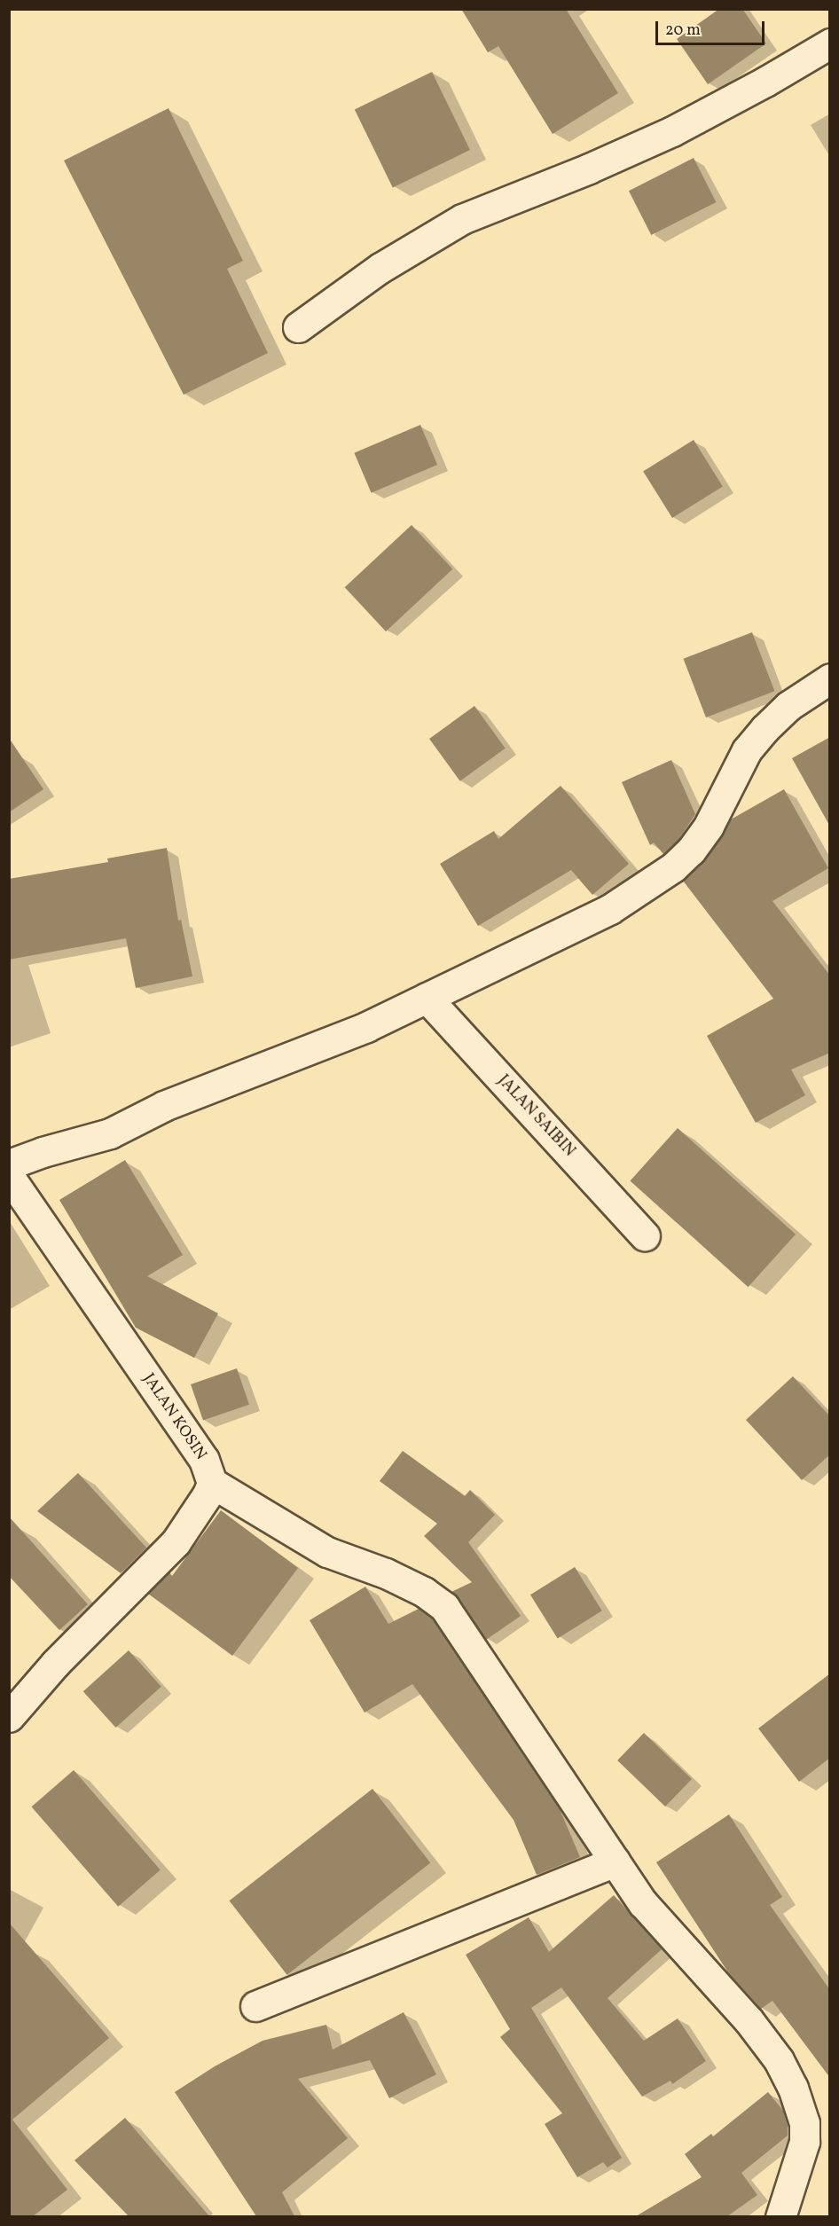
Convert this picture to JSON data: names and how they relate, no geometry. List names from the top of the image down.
{
  "streets": {
    "street": ["JALAN SAIBIN", "JALAN KOSIN"]
  },
  "scale_bar": "20 m"
}
